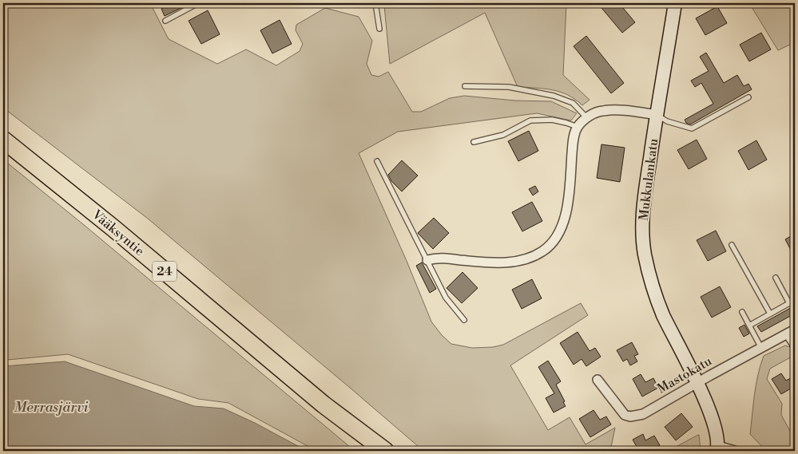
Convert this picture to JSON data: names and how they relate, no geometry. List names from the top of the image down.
{
  "streets": {
    "highway": ["Vääksyntie", "24"],
    "street": ["Mukkulankatu", "Mastokatu"]
  },
  "crossings": [
    ["Mukkulankatu", "Mastokatu"]
  ],
  "water": ["Merrasjärvi"]
}
